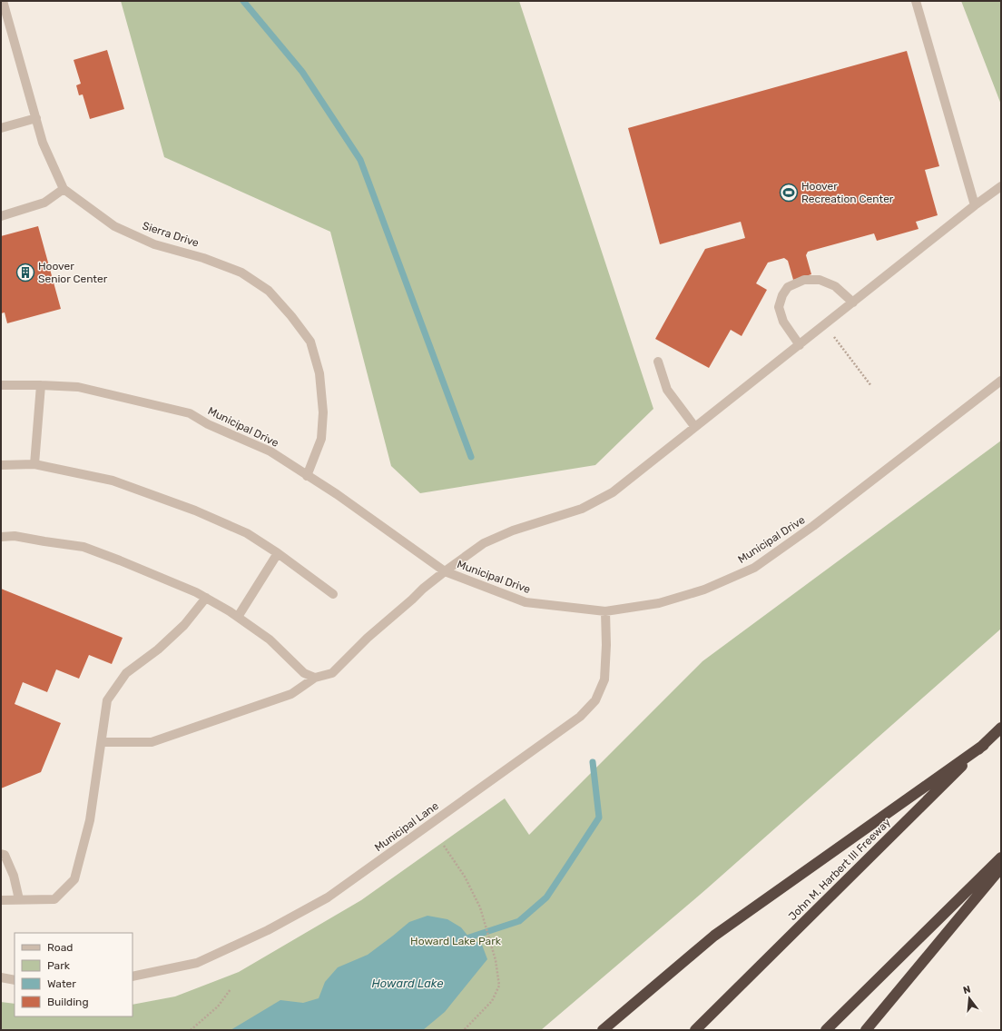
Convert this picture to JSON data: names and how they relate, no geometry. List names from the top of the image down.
{
  "streets": {
    "highway": ["John M. Harbert III Freeway"],
    "street": ["Sierra Drive", "Municipal Drive", "Municipal Lane"]
  },
  "crossings": [
    ["Sierra Drive", "Municipal Drive"],
    ["Municipal Drive", "Municipal Lane"]
  ],
  "water": ["Howard Lake"],
  "parks": ["Howard Lake Park"],
  "places": {
    "sports": ["Hoover Recreation Center"],
    "building": ["Hoover Senior Center"]
  },
  "legend": [
    "Road",
    "Park",
    "Water",
    "Building"
  ],
  "north": "top"
}
